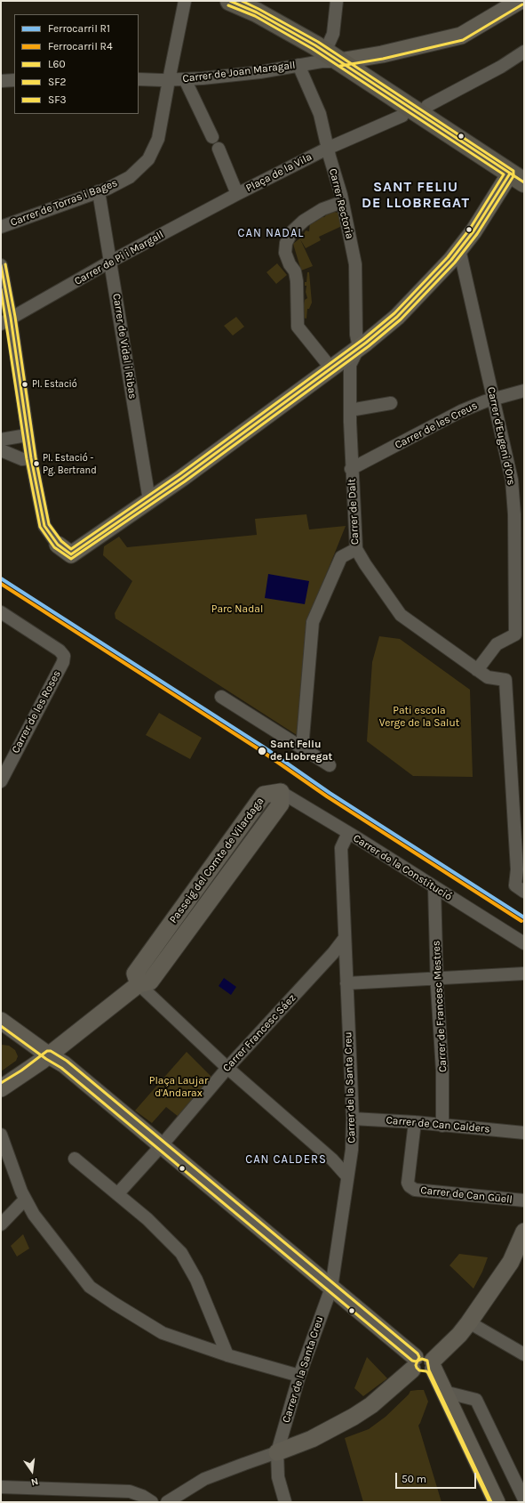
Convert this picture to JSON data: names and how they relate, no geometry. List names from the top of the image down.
{
  "streets": {
    "street": [
      "Carrer de Joan Maragall",
      "Plaça de la Vila",
      "Carrer de Torras i Bages",
      "Carrer Rectoria",
      "Carrer de Pi i Margall",
      "Carrer de Vidal i Ribas",
      "Carrer de les Creus",
      "Carrer d'Eugeni d'Ors",
      "Carrer de Dalt",
      "Carrer de les Roses",
      "Passeig del Comte de Vilardaga",
      "Carrer de la Constitució",
      "Carrer de Francesc Mestres",
      "Carrer Francesc Sáez",
      "Carrer de la Santa Creu",
      "Carrer de Can Calders",
      "Carrer de Can Güell"
    ]
  },
  "crossings": [
    ["Carrer de Joan Maragall", "Carrer de Torras i Bages"],
    ["Carrer de Joan Maragall", "Carrer Rectoria"],
    ["Plaça de la Vila", "Carrer Rectoria"],
    ["Plaça de la Vila", "Carrer de Pi i Margall"],
    ["Carrer de Torras i Bages", "Carrer de Vidal i Ribas"],
    ["Carrer Rectoria", "Carrer de Dalt"],
    ["Carrer de Pi i Margall", "Carrer de Vidal i Ribas"],
    ["Carrer de les Creus", "Carrer d'Eugeni d'Ors"],
    ["Carrer de les Creus", "Carrer de Dalt"],
    ["Passeig del Comte de Vilardaga", "Carrer de la Constitució"],
    ["Carrer de la Constitució", "Carrer de Francesc Mestres"],
    ["Carrer de la Constitució", "Carrer de la Santa Creu"],
    ["Carrer de Francesc Mestres", "Carrer de Can Calders"],
    ["Carrer Francesc Sáez", "Carrer de la Santa Creu"],
    ["Carrer de la Santa Creu", "Carrer de Can Calders"],
    ["Carrer de Can Calders", "Carrer de Can Güell"]
  ],
  "districts": ["SANT FELIU DE LLOBREGAT", "CAN NADAL", "CAN CALDERS"],
  "parks": ["Parc Nadal", "Pati escola Verge de la Salut", "Plaça Laujar d'Andarax"],
  "places": ["Pl. Estació", "Pl. Estació - Pg. Bertrand", "Sant Feliu de Llobregat"],
  "lines": [
    "transit line L60",
    "transit line SF2",
    "transit line SF3",
    "rail line R1",
    "rail line R4"
  ],
  "legend": [
    "Ferrocarril R1",
    "Ferrocarril R4",
    "L60",
    "SF2",
    "SF3"
  ],
  "scale_bar": "50 m",
  "north": "bottom"
}
